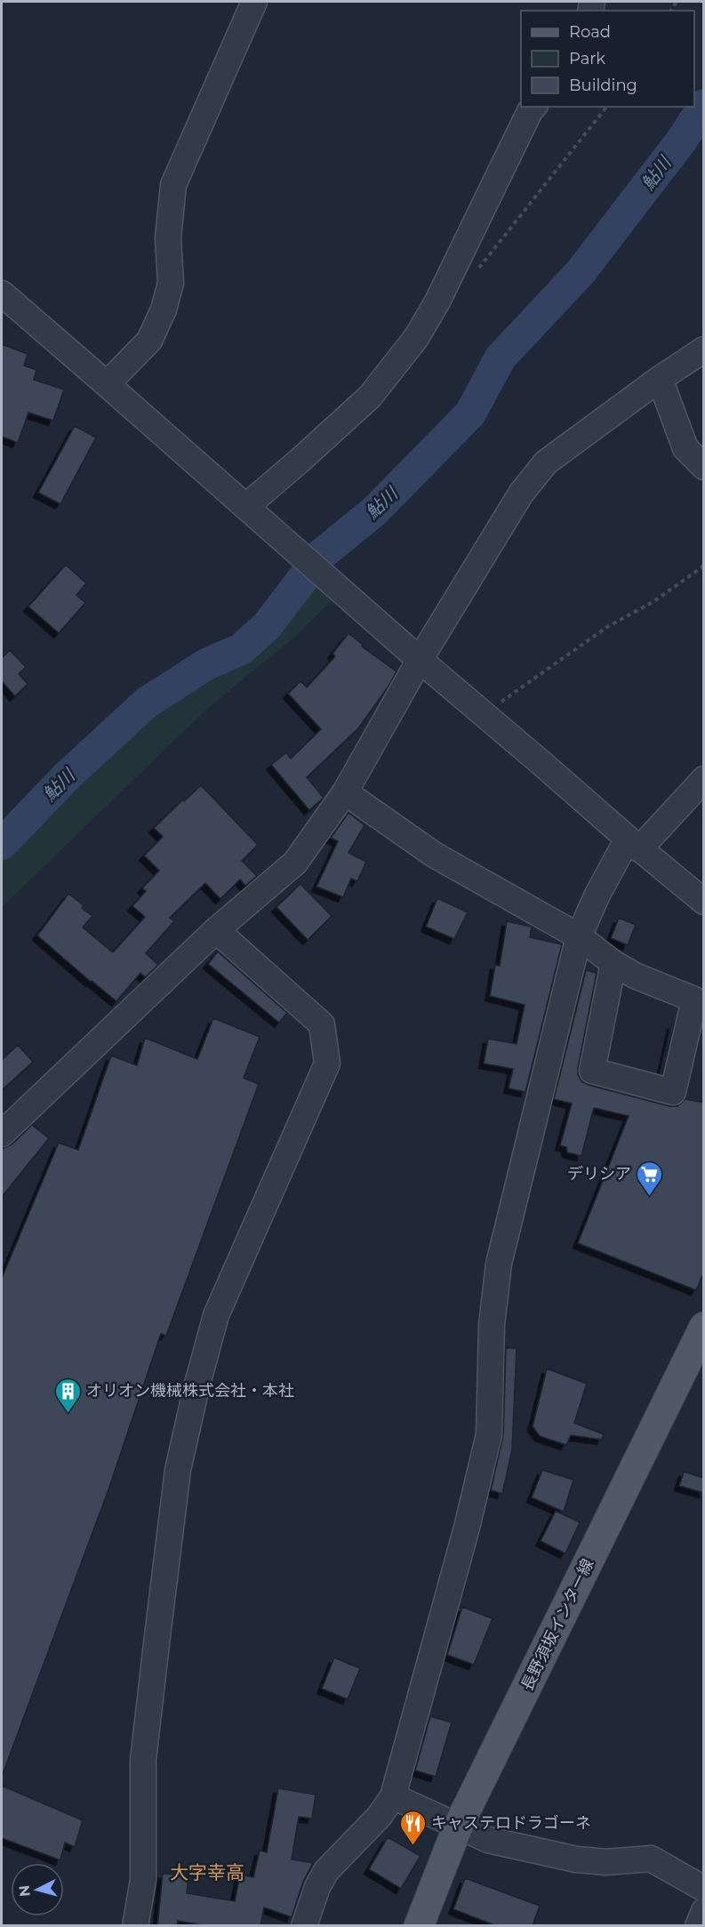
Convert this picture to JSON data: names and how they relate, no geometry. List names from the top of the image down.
{
  "streets": {
    "main road": ["長野須坂インター線"]
  },
  "districts": ["大字幸高"],
  "water": ["鮎川"],
  "places": {
    "supermarket": ["デリシア"],
    "building": ["オリオン機械株式会社・本社"],
    "restaurant": ["キャステロドラゴーネ"]
  },
  "legend": ["Road", "Park", "Building"],
  "north": "left"
}
